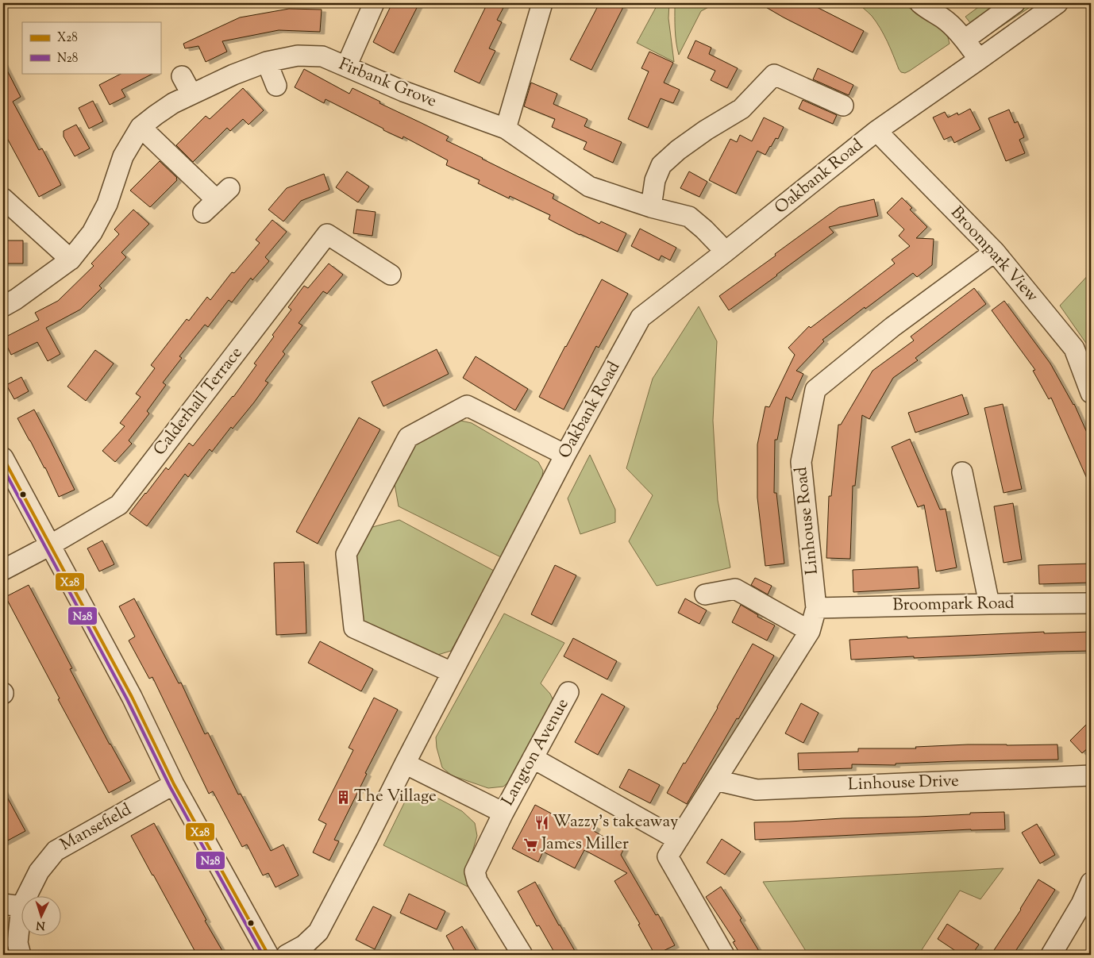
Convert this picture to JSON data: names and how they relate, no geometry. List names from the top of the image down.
{
  "streets": {
    "street": [
      "Firbank Grove",
      "Oakbank Road",
      "Broompark View",
      "Calderhall Terrace",
      "Linhouse Road",
      "Broompark Road",
      "Langton Avenue",
      "Linhouse Drive",
      "Mansefield"
    ]
  },
  "crossings": [
    ["Firbank Grove", "Oakbank Road"],
    ["Oakbank Road", "Broompark View"],
    ["Oakbank Road", "Langton Avenue"],
    ["Broompark View", "Linhouse Road"],
    ["Linhouse Road", "Broompark Road"],
    ["Linhouse Road", "Linhouse Drive"]
  ],
  "places": {
    "building": ["The Village"],
    "restaurant": ["Wazzy's takeaway"],
    "supermarket": ["James Miller"]
  },
  "lines": ["transit line X28", "transit line N28"],
  "legend": ["X28", "N28"],
  "north": "bottom"
}
